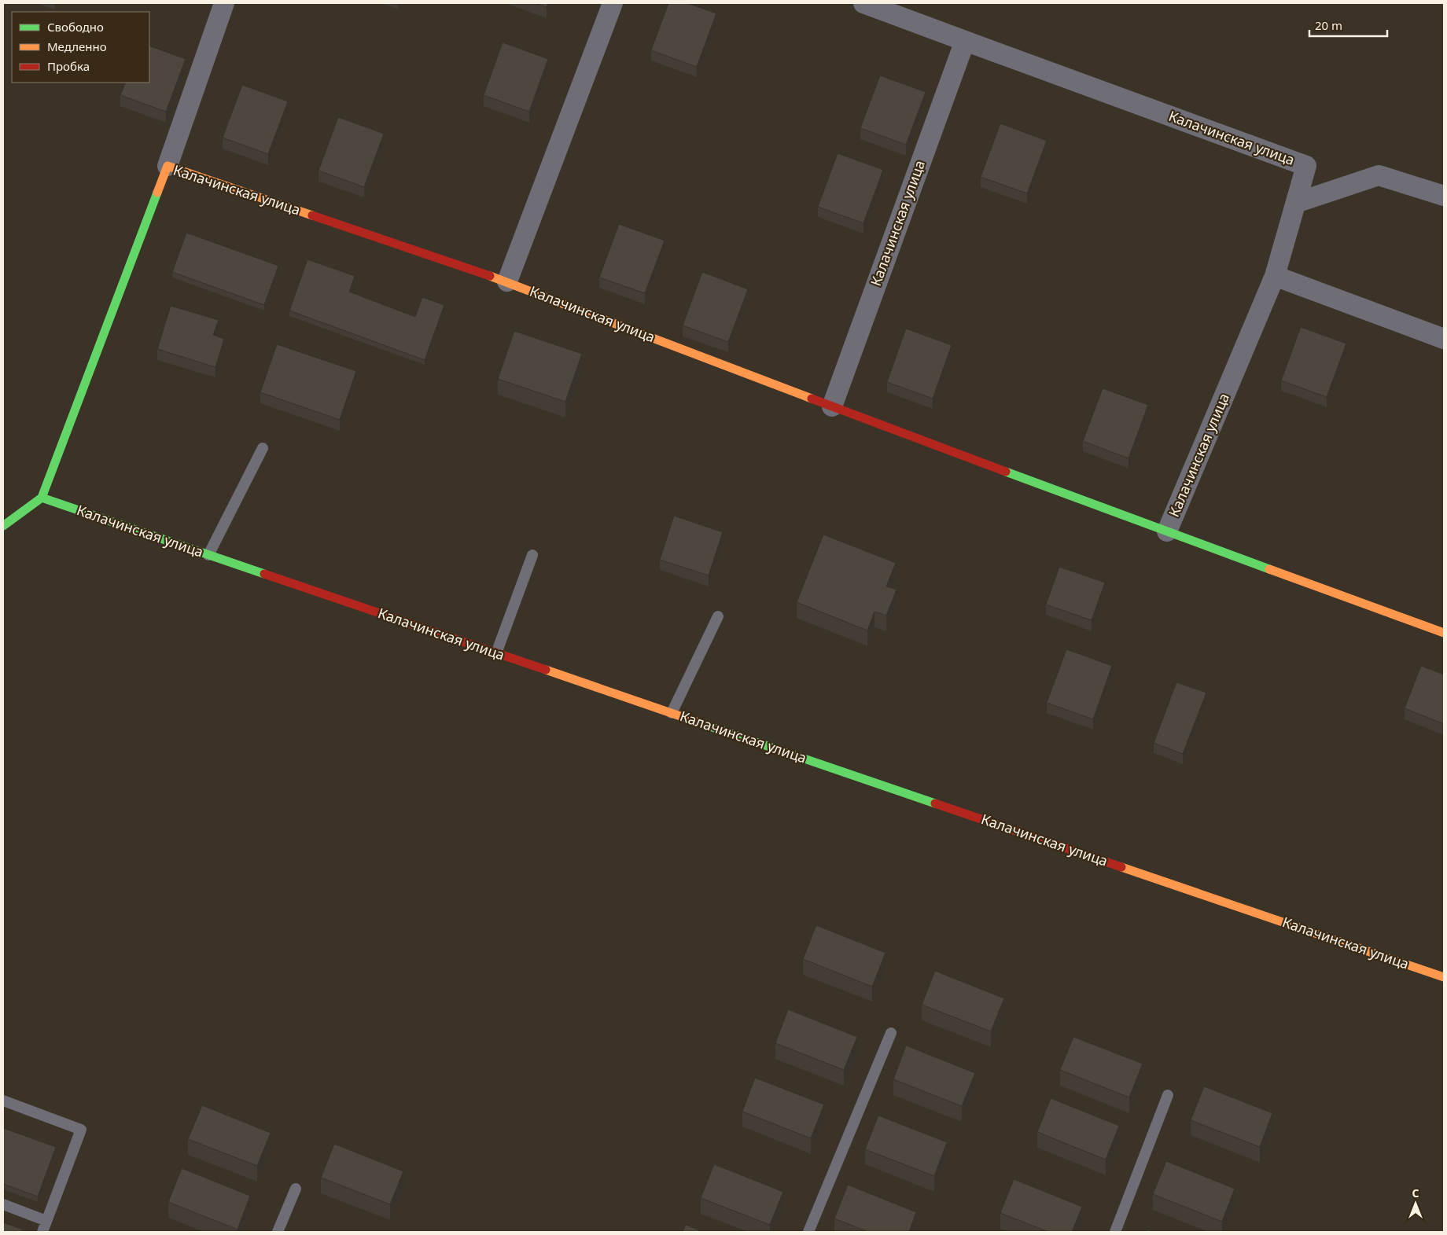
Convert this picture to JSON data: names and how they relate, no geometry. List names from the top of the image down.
{
  "streets": {
    "street": ["Калачинская улица"]
  },
  "legend": ["Свободно", "Медленно", "Пробка"],
  "scale_bar": "20 m",
  "north": "top"
}
